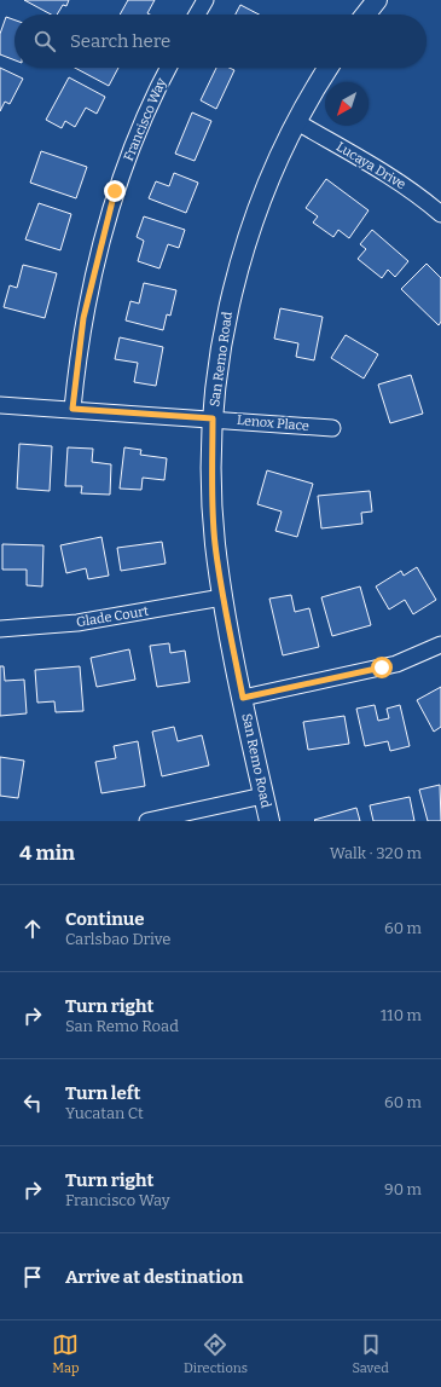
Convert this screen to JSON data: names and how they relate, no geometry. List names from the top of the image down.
{
  "streets": {
    "street": [
      "Francisco Way",
      "Lucaya Drive",
      "San Remo Road",
      "Lenox Place",
      "Glade Court"
    ]
  },
  "crossings": [
    ["Francisco Way", "Lenox Place"],
    ["Lucaya Drive", "San Remo Road"],
    ["San Remo Road", "Lenox Place"],
    ["San Remo Road", "Glade Court"]
  ],
  "north": "bottom left",
  "page": {
    "search": "Search here",
    "heading": ["4 min", "Walk · 320 m"],
    "list": [
      ["Continue", "Carlsbao Drive", "60 m"],
      ["Turn right", "San Remo Road", "110 m"],
      ["Turn left", "Yucatan Ct", "60 m"],
      ["Turn right", "Francisco Way", "90 m"],
      "Arrive at destination"
    ],
    "nav": ["Map", "Directions", "Saved"]
  }
}
